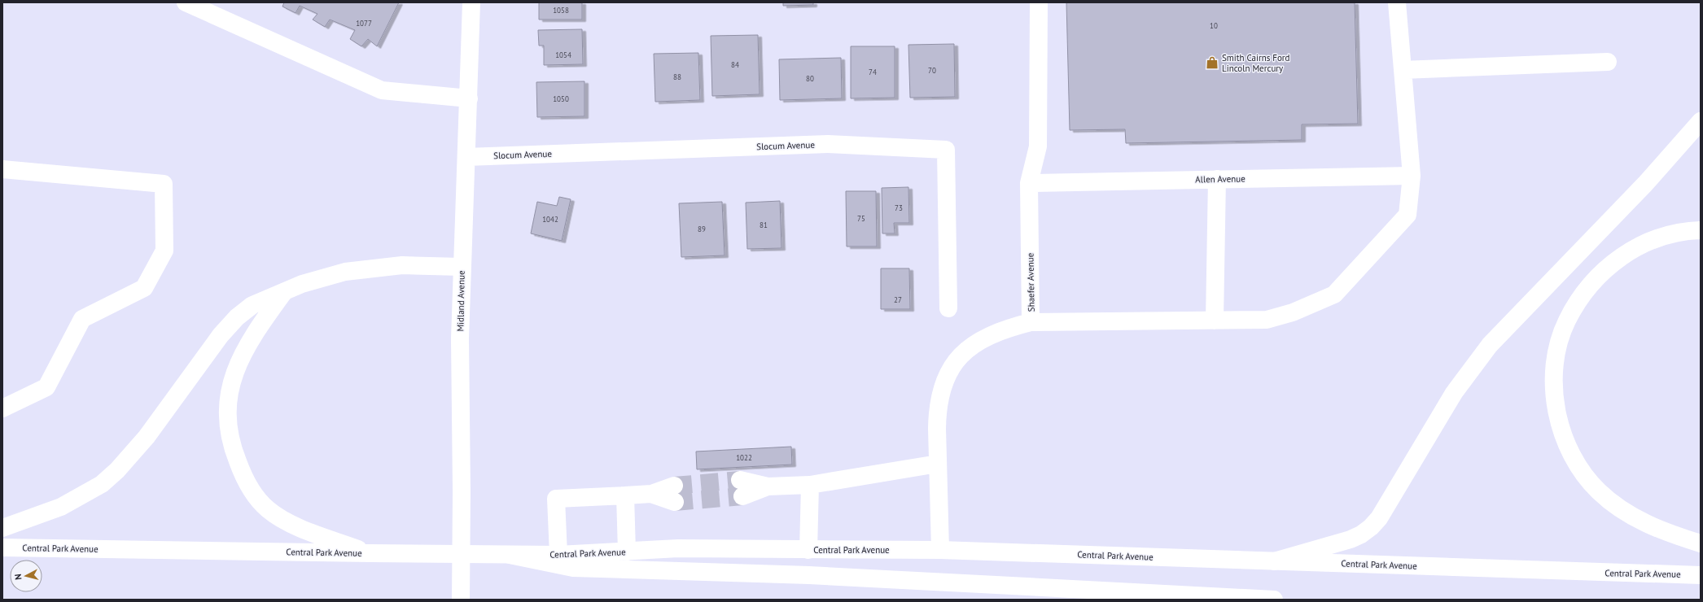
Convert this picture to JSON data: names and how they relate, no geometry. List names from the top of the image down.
{
  "streets": {
    "main road": [
      "Slocum Avenue",
      "Allen Avenue",
      "Shaefer Avenue",
      "Midland Avenue",
      "Central Park Avenue"
    ]
  },
  "crossings": [
    ["Slocum Avenue", "Midland Avenue"],
    ["Allen Avenue", "Shaefer Avenue"],
    ["Shaefer Avenue", "Central Park Avenue"]
  ],
  "places": {
    "shop": ["Smith Cairns Ford Lincoln Mercury"]
  },
  "house_numbers": [
    "1058",
    "1077",
    "10",
    "1054",
    "84",
    "70",
    "74",
    "88",
    "80",
    "1050",
    "73",
    "75",
    "1042",
    "81",
    "89",
    "27",
    "1022"
  ],
  "north": "left"
}
